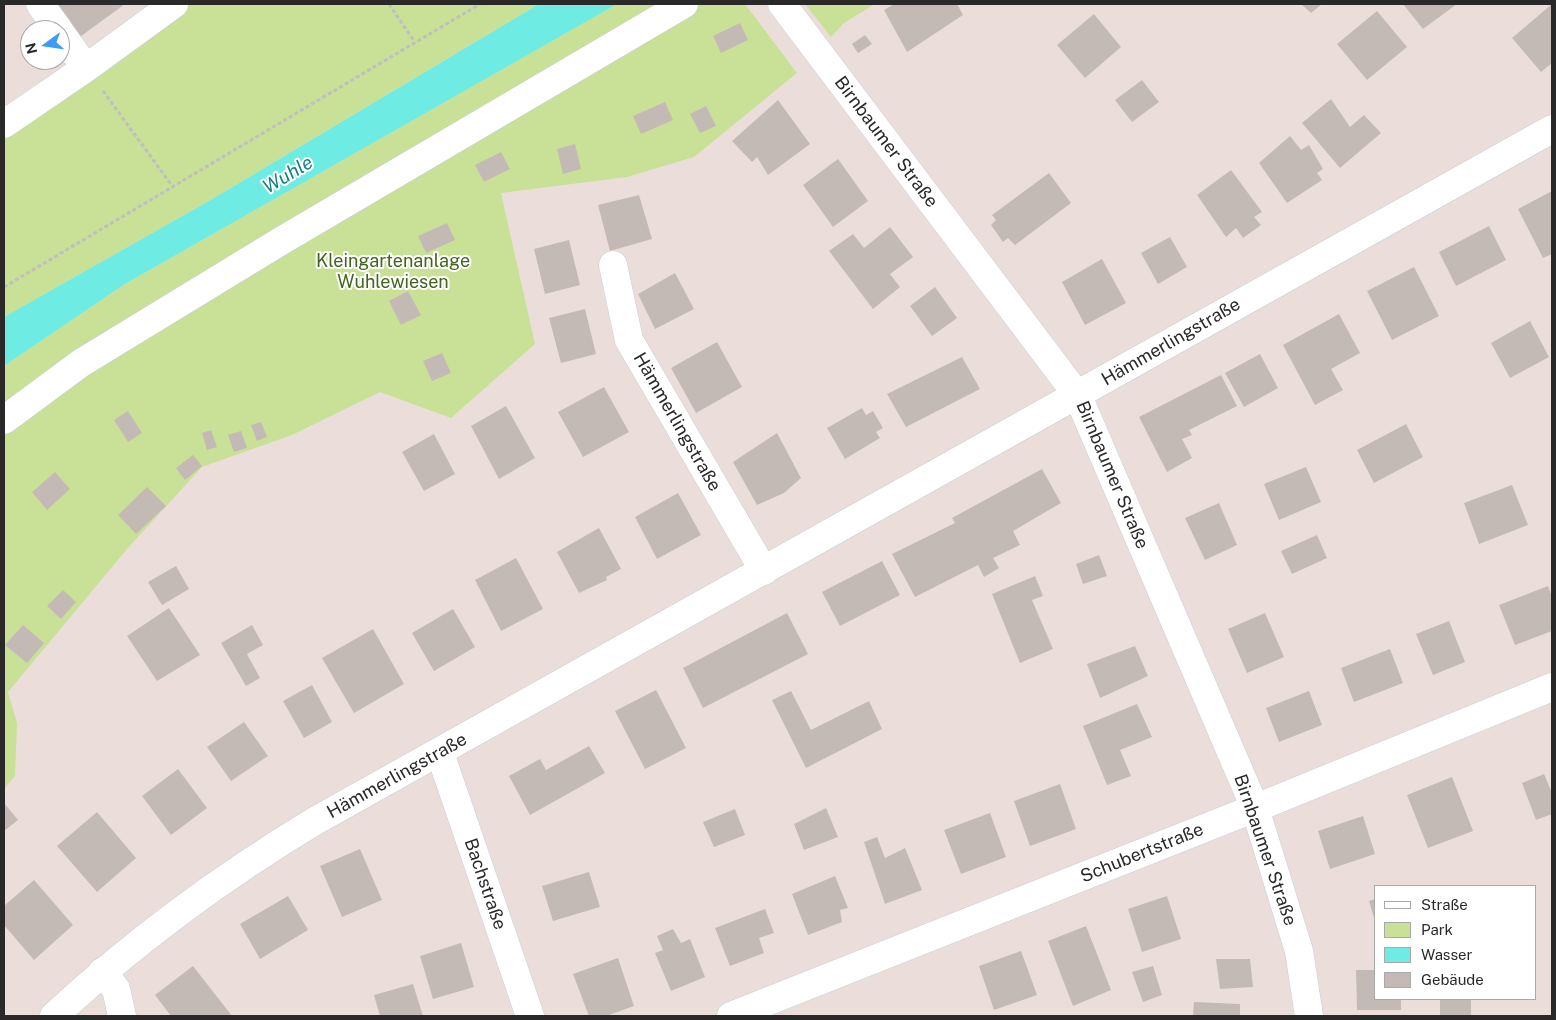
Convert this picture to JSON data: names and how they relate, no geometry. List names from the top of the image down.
{
  "streets": {
    "street": [
      "Birnbaumer Straße",
      "Hämmerlingstraße",
      "Schubertstraße",
      "Bachstraße"
    ]
  },
  "crossings": [
    ["Birnbaumer Straße", "Hämmerlingstraße"],
    ["Birnbaumer Straße", "Schubertstraße"],
    ["Hämmerlingstraße", "Bachstraße"]
  ],
  "water": ["Wuhle"],
  "parks": ["Kleingartenanlage Wuhlewiesen"],
  "legend": [
    "Straße",
    "Park",
    "Wasser",
    "Gebäude"
  ],
  "north": "left"
}
